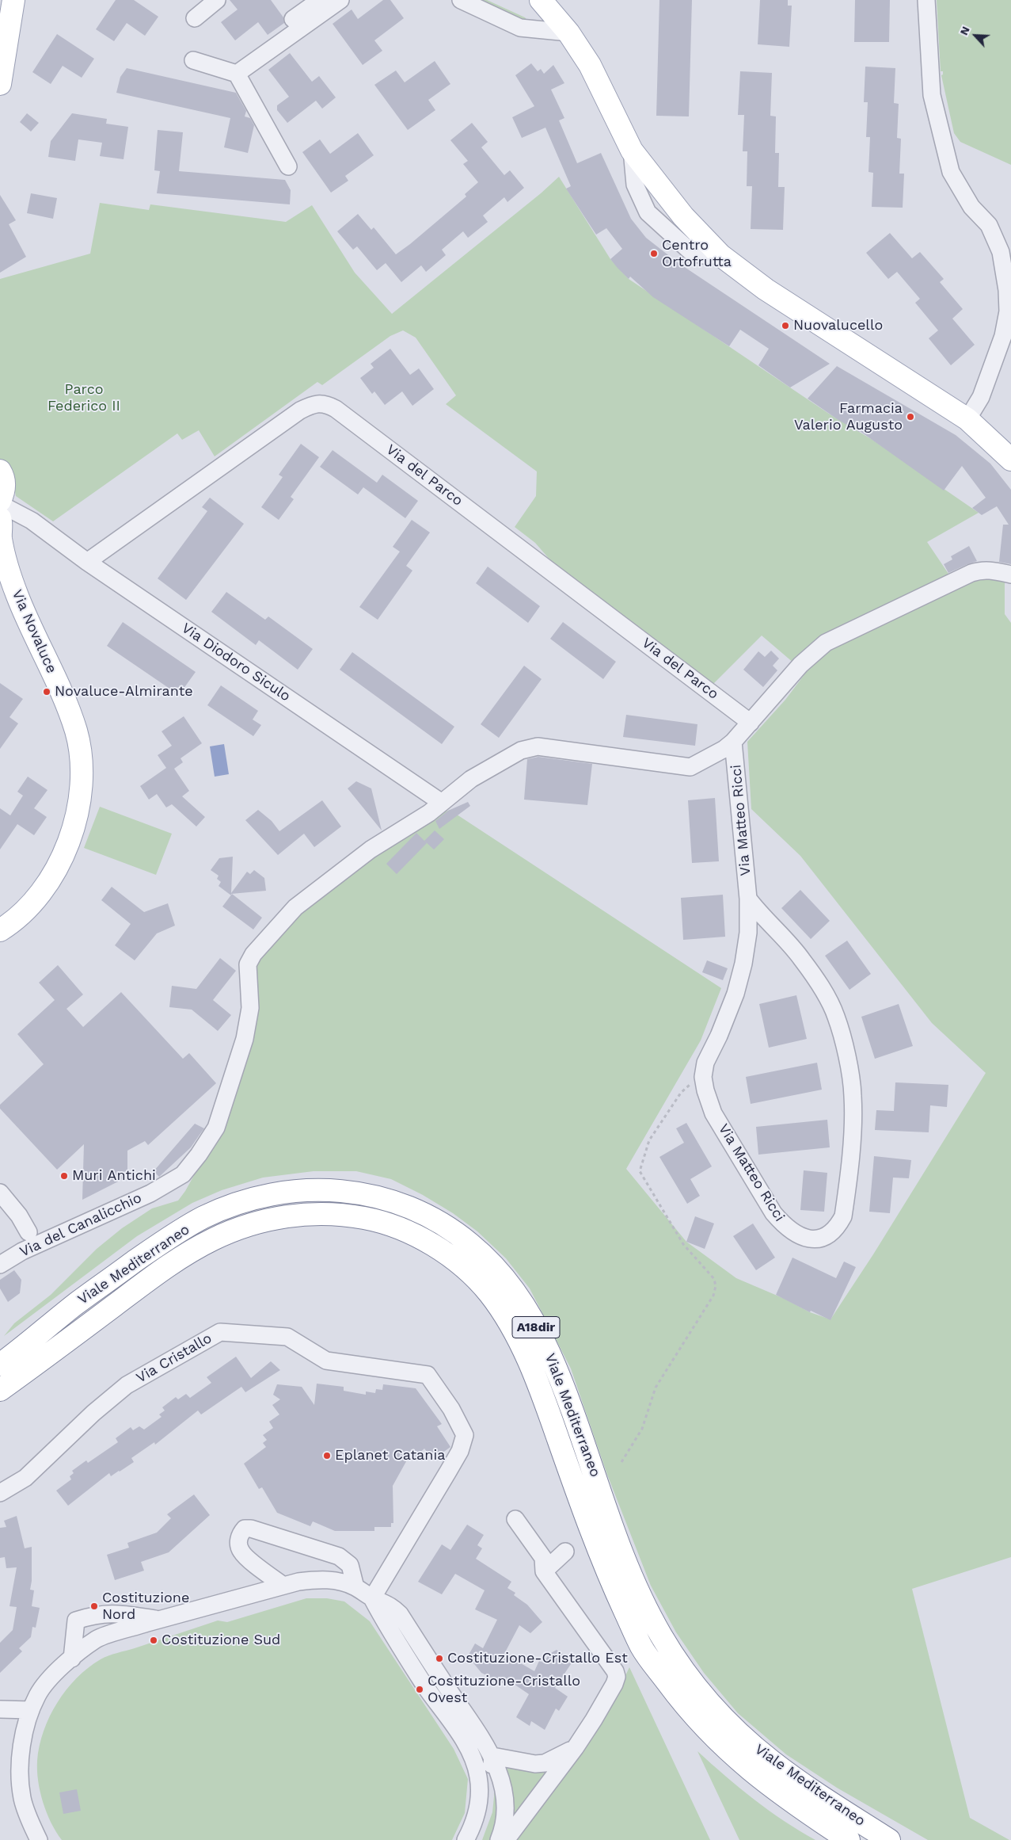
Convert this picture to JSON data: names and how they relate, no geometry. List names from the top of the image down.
{
  "streets": {
    "main road": ["Via Novaluce", "Viale Mediterraneo", "A18dir"],
    "street": [
      "Via del Parco",
      "Via Diodoro Siculo",
      "Via Matteo Ricci",
      "Via del Canalicchio",
      "Via Cristallo"
    ]
  },
  "crossings": [
    ["Via del Parco", "Via Diodoro Siculo"],
    ["Via Diodoro Siculo", "Via del Canalicchio"]
  ],
  "parks": ["Parco Federico II"],
  "places": [
    "Centro Ortofrutta",
    "Nuovalucello",
    "Farmacia Valerio Augusto",
    "Novaluce-Almirante",
    "Muri Antichi",
    "Eplanet Catania",
    "Costituzione Nord",
    "Costituzione Sud",
    "Costituzione-Cristallo Est",
    "Costituzione-Cristallo Ovest"
  ],
  "north": "top left"
}
